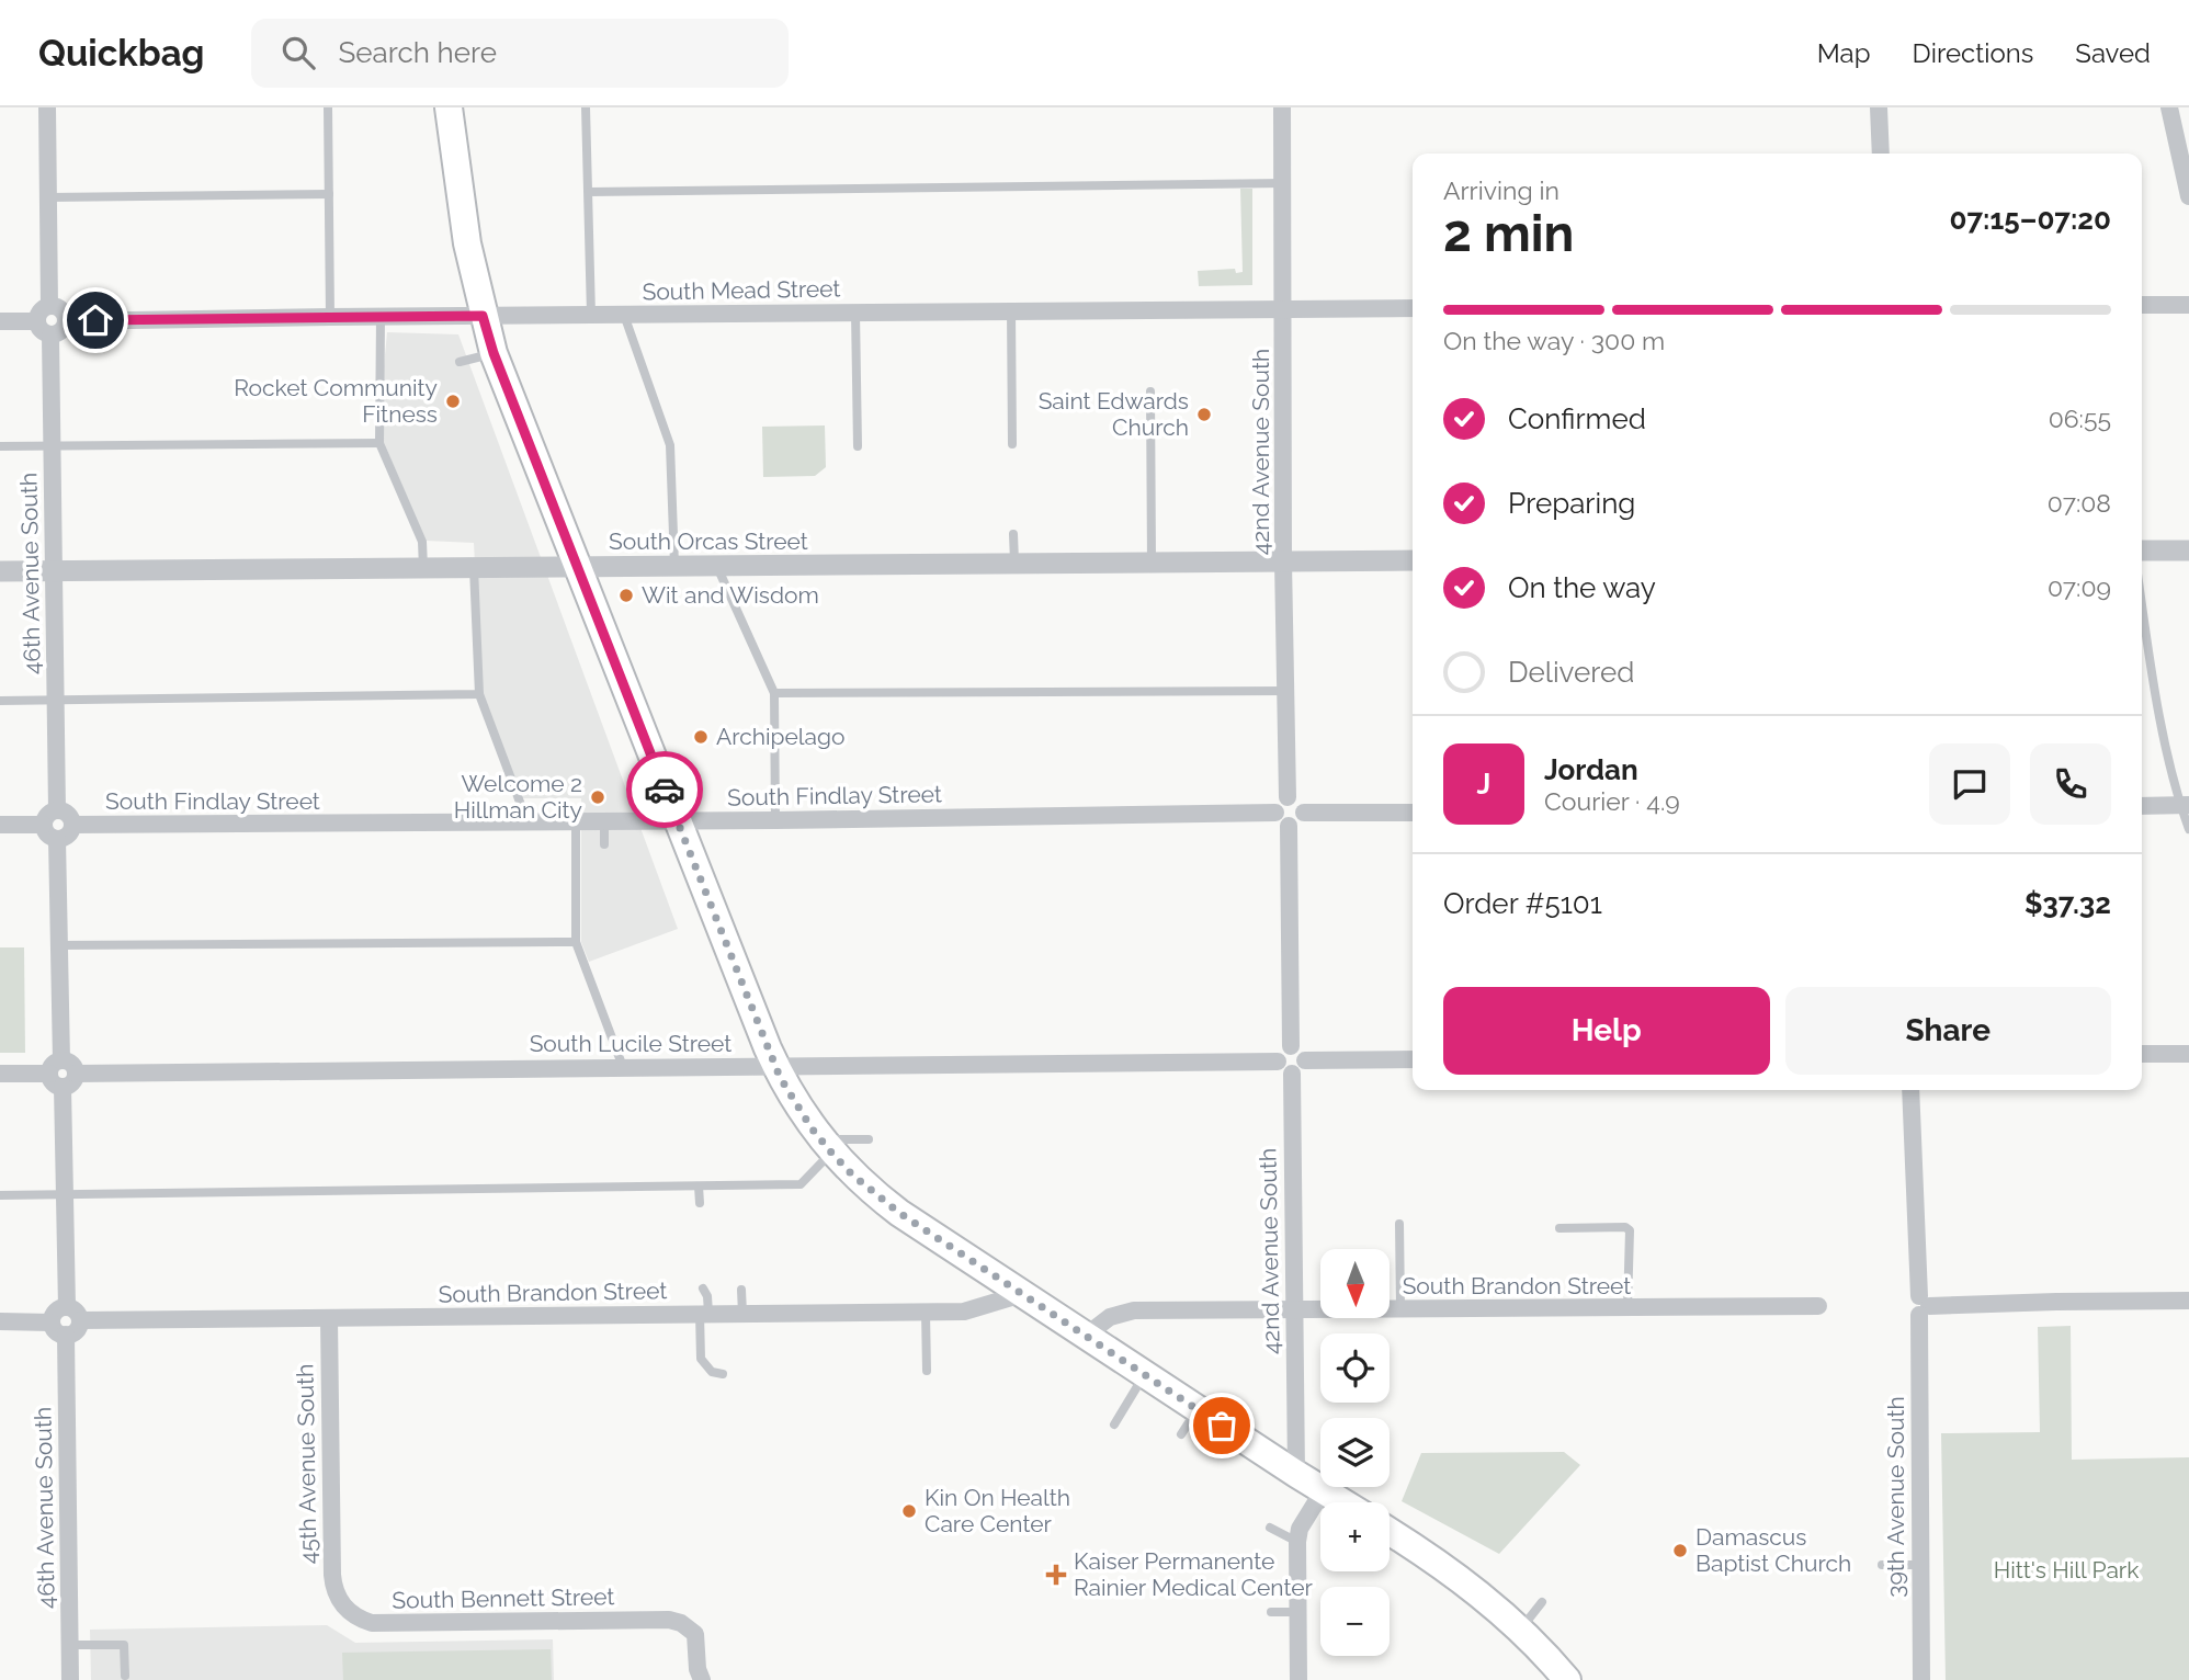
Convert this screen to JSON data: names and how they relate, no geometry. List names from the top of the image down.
{
  "streets": {
    "street": [
      "South Mead Street",
      "42nd Avenue South",
      "South Orcas Street",
      "46th Avenue South",
      "South Findlay Street",
      "South Lucile Street",
      "South Brandon Street",
      "45th Avenue South",
      "39th Avenue South",
      "South Bennett Street"
    ]
  },
  "crossings": [
    ["South Mead Street", "42nd Avenue South"],
    ["South Mead Street", "46th Avenue South"],
    ["42nd Avenue South", "South Orcas Street"],
    ["42nd Avenue South", "South Findlay Street"],
    ["42nd Avenue South", "South Lucile Street"],
    ["42nd Avenue South", "South Brandon Street"],
    ["South Orcas Street", "46th Avenue South"],
    ["46th Avenue South", "South Findlay Street"],
    ["46th Avenue South", "South Brandon Street"],
    ["South Brandon Street", "45th Avenue South"],
    ["45th Avenue South", "South Bennett Street"]
  ],
  "parks": ["Hitt's Hill Park"],
  "places": {
    "other": [
      "Rocket Community Fitness",
      "Saint Edwards Church",
      "Wit and Wisdom",
      "Archipelago",
      "Welcome 2 Hillman City",
      "Kin On Health Care Center",
      "Damascus Baptist Church"
    ],
    "health": ["Kaiser Permanente Rainier Medical Center"]
  },
  "north": "bottom",
  "page": {
    "header": "Quickbag",
    "search": "Search here",
    "nav": ["Map", "Directions", "Saved"],
    "heading": ["2 min", "Arriving in", "07:15–07:20"],
    "panel": [
      "Jordan",
      "Courier · 4.9",
      "Order #5101",
      "$37.32"
    ],
    "bar": "On the way · 300 m",
    "list": [
      ["Confirmed", "06:55"],
      ["Preparing", "07:08"],
      ["On the way", "07:09"],
      "Delivered"
    ],
    "round": "J",
    "buttons": ["Help", "Share"],
    "map_buttons": ["+", "−"]
  }
}
